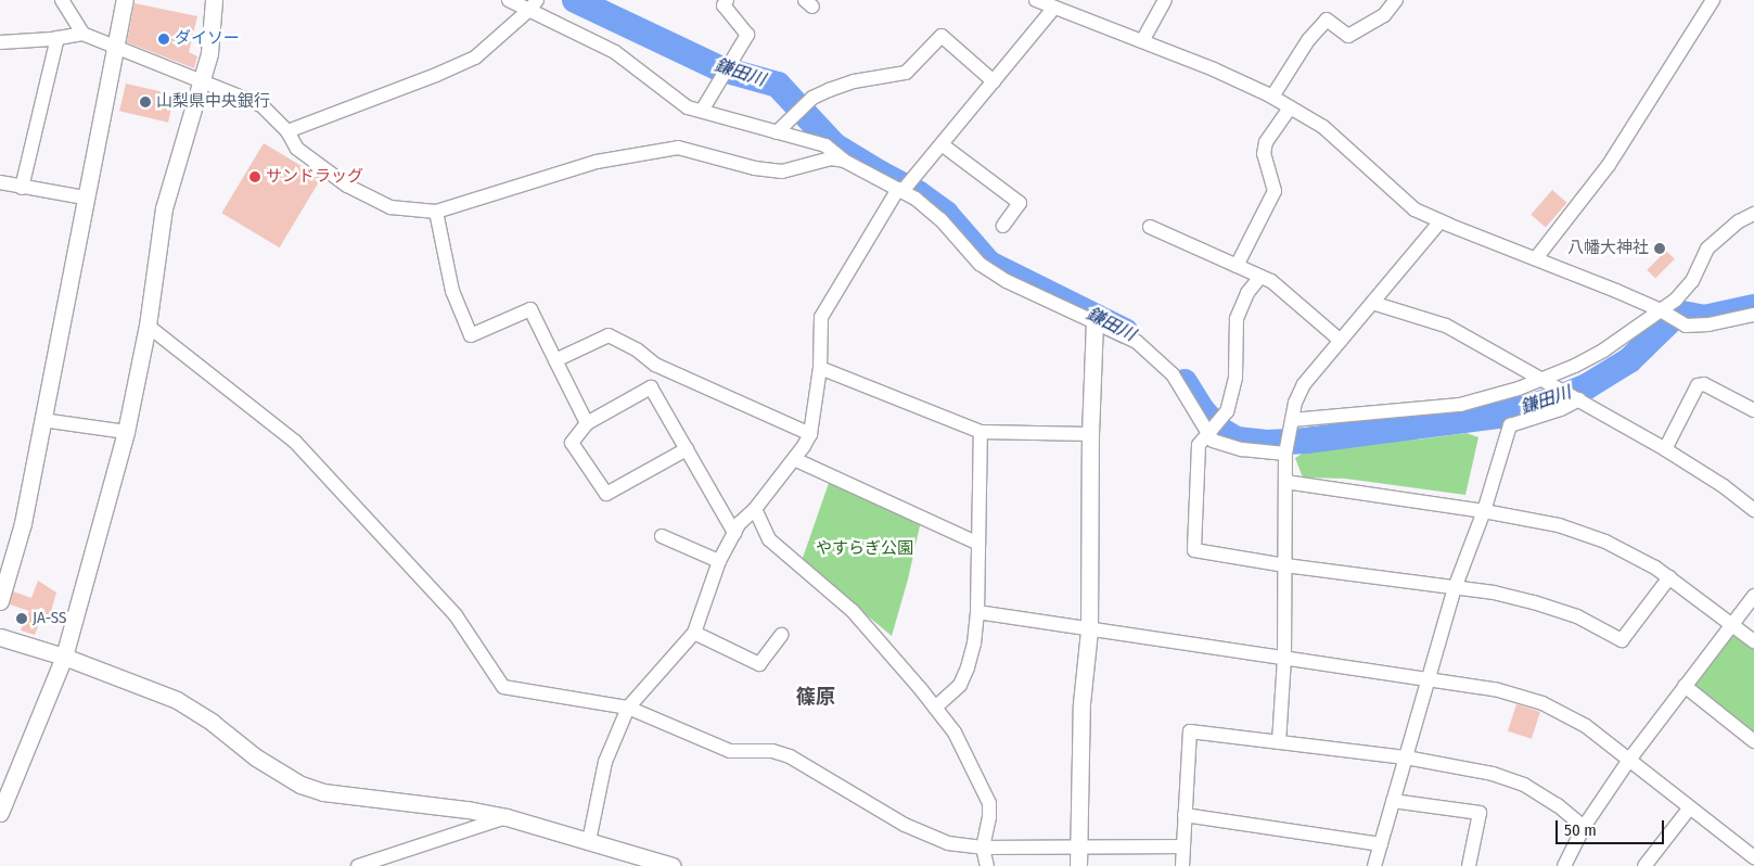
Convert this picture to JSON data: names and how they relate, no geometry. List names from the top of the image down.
{
  "districts": ["篠原"],
  "water": ["鎌田川"],
  "parks": ["やすらぎ公園"],
  "places": [
    "ダイソー",
    "山梨県中央銀行",
    "サンドラッグ",
    "八幡大神社",
    "JA-SS"
  ],
  "scale_bar": "50 m"
}
